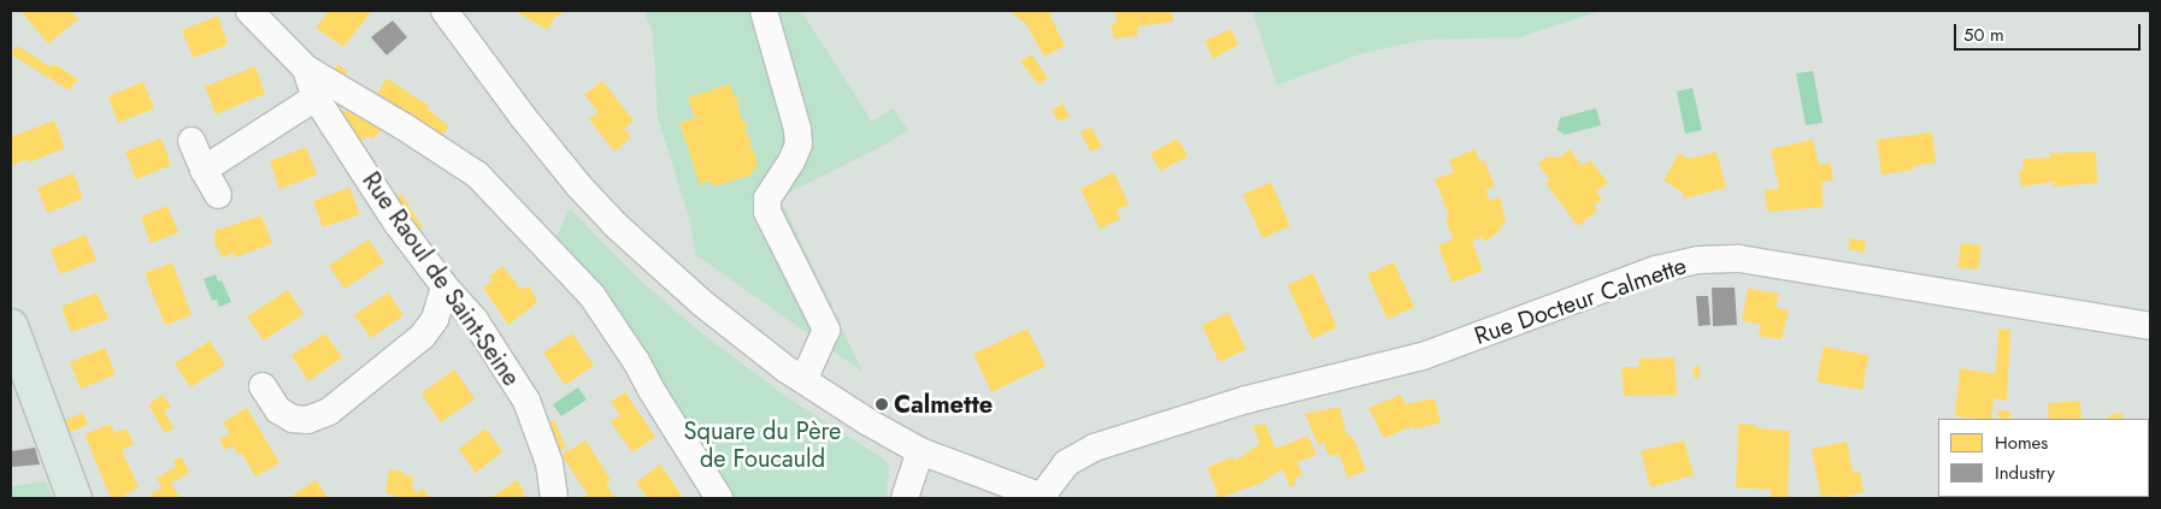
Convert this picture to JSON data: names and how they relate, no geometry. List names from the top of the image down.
{
  "streets": {
    "street": ["Rue Raoul de Saint-Seine", "Rue Docteur Calmette"]
  },
  "parks": ["Square du Père de Foucauld"],
  "places": ["Calmette"],
  "legend": ["Homes", "Industry"],
  "scale_bar": "50 m"
}
